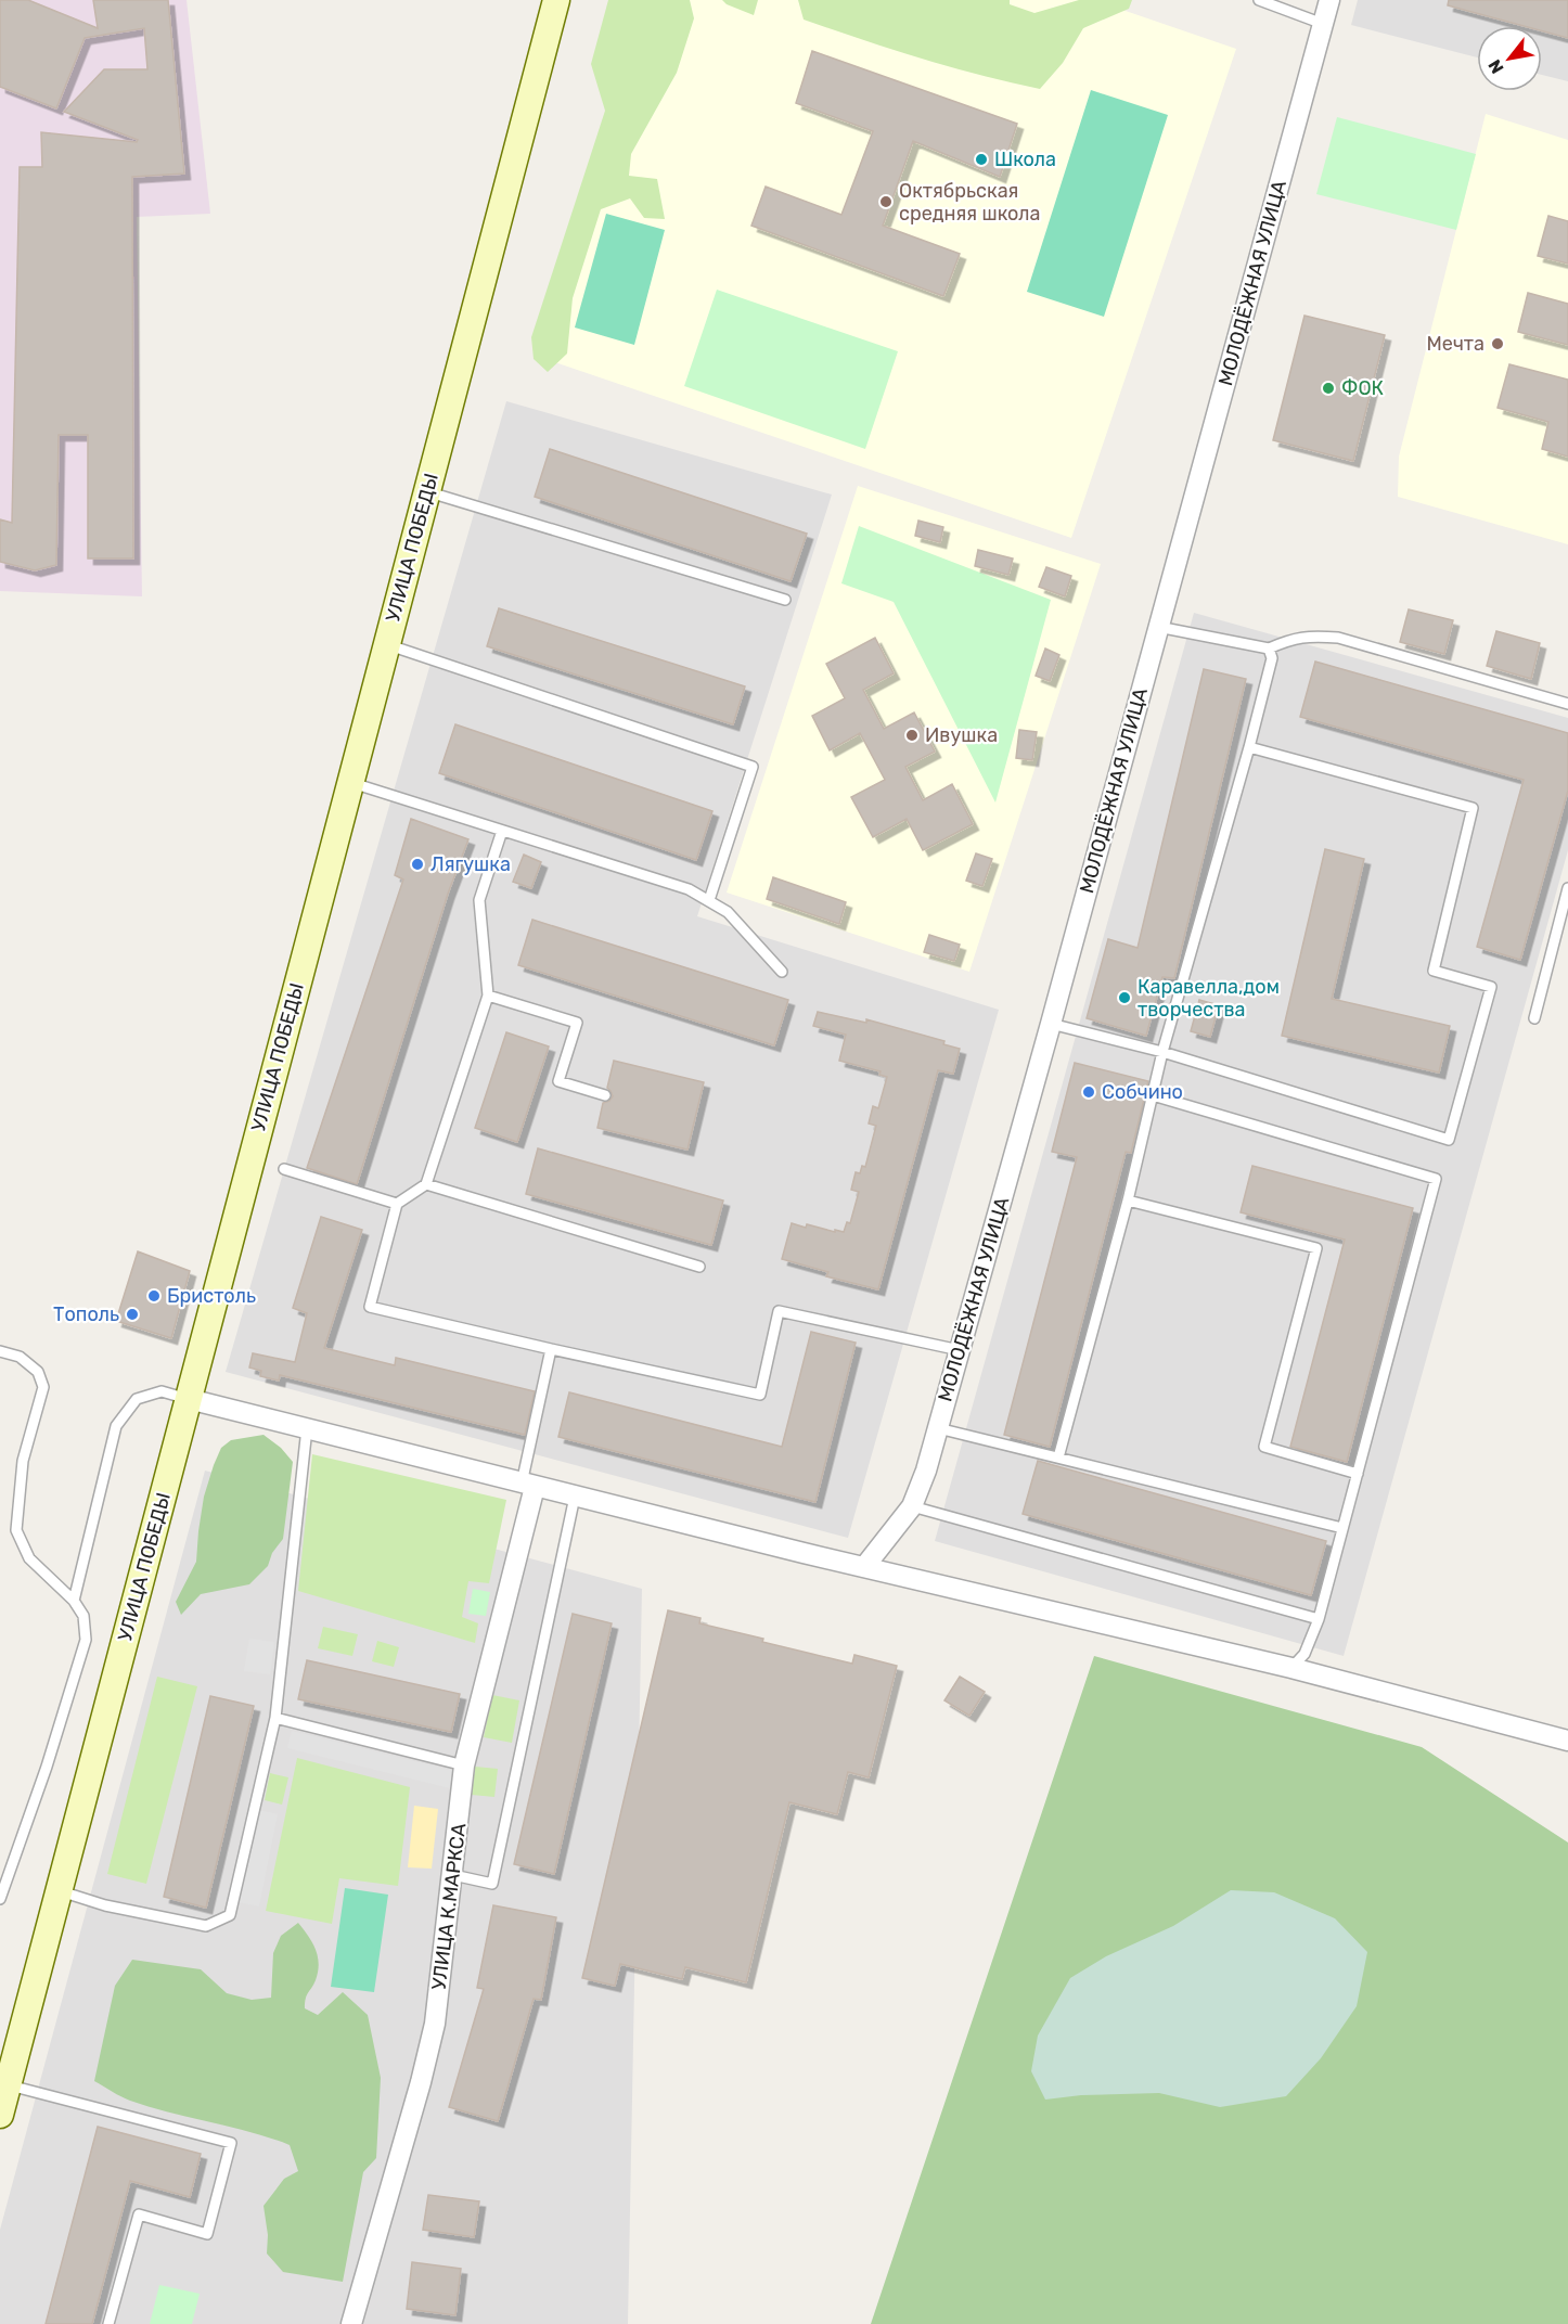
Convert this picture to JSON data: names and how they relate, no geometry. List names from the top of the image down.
{
  "streets": {
    "street": ["МОЛОДЁЖНАЯ УЛИЦА", "УЛИЦА ПОБЕДЫ", "УЛИЦА К.МАРКСА"]
  },
  "places": [
    "Школа",
    "Октябрьская средняя школа",
    "Мечта",
    "ФОК",
    "Ивушка",
    "Лягушка",
    "Каравелла,дом творчества",
    "Собчино",
    "Бристоль",
    "Тополь"
  ],
  "north": "bottom left"
}
